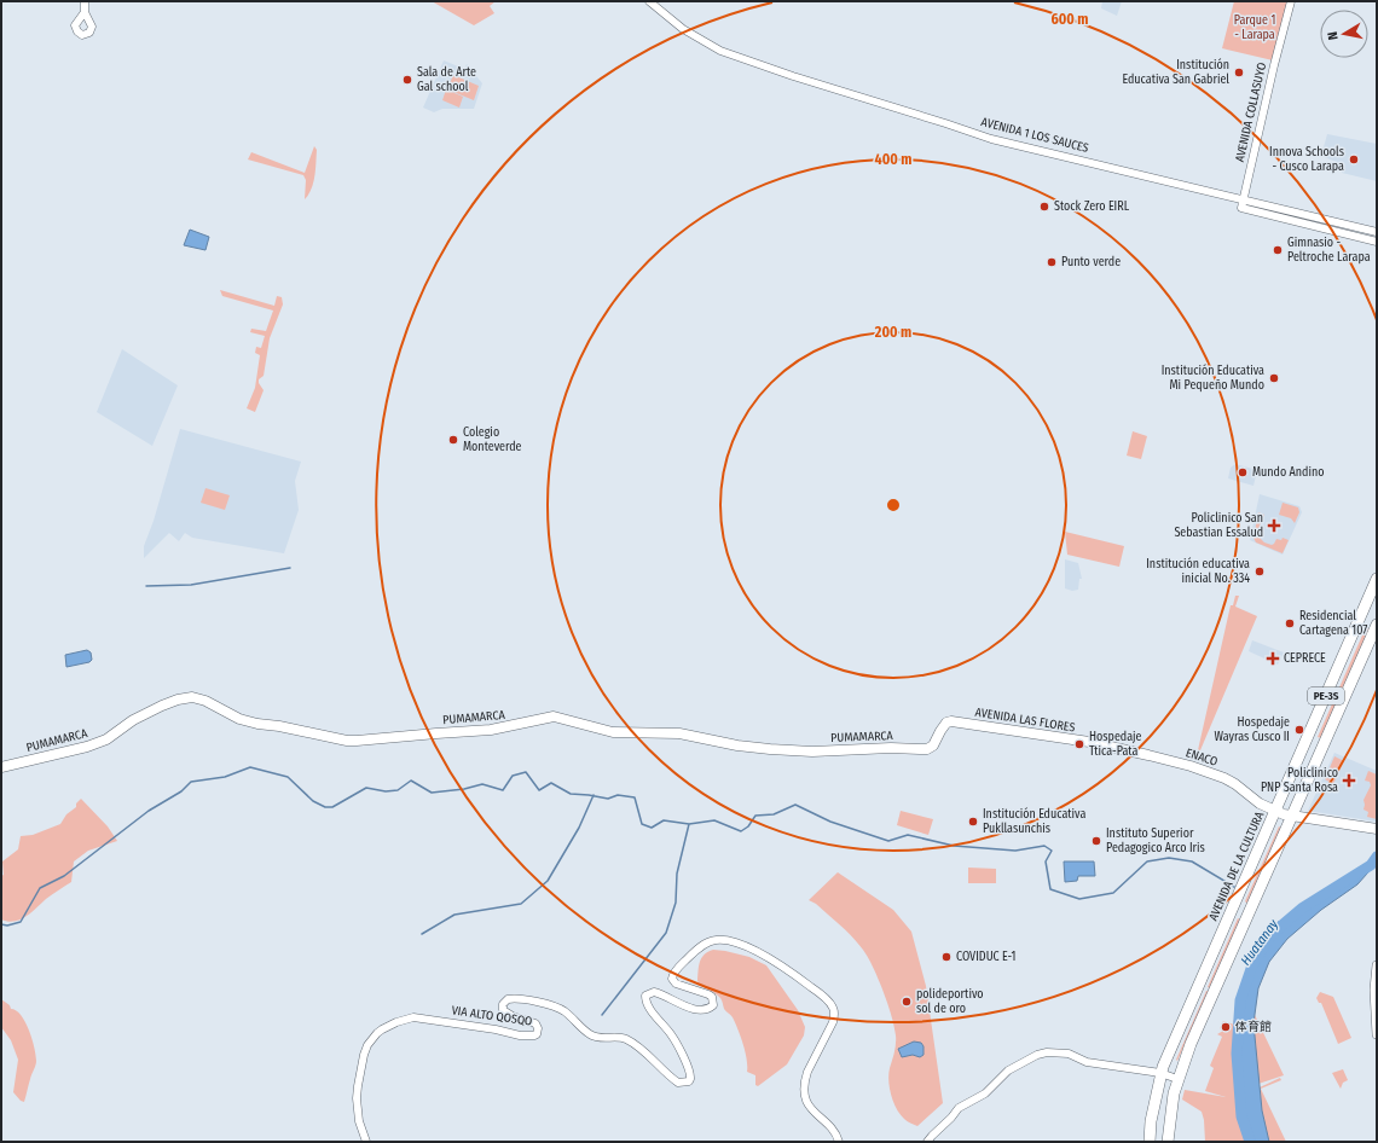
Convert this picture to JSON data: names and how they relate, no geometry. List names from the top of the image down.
{
  "streets": {
    "highway": ["PE-3S", "AVENIDA DE LA CULTURA"],
    "main road": ["PUMAMARCA", "AVENIDA LAS FLORES", "ENACO"],
    "street": ["AVENIDA COLLASUYO", "AVENIDA 1 LOS SAUCES", "VIA ALTO QOSQO"]
  },
  "crossings": [
    ["AVENIDA COLLASUYO", "AVENIDA 1 LOS SAUCES"],
    ["PE-3S", "ENACO"],
    ["PUMAMARCA", "AVENIDA LAS FLORES"],
    ["AVENIDA LAS FLORES", "ENACO"],
    ["ENACO", "AVENIDA DE LA CULTURA"]
  ],
  "water": ["Huatanay"],
  "parks": ["Parque 1 - Larapa"],
  "places": {
    "other": [
      "Institución Educativa San Gabriel",
      "Sala de Arte Gal school",
      "Innova Schools - Cusco Larapa",
      "Stock Zero EIRL",
      "Gimnasio - Peltroche Larapa",
      "Punto verde",
      "Institución Educativa Mi Pequeño Mundo",
      "Colegio Monteverde",
      "Mundo Andino",
      "Institución educativa inicial No. 334",
      "Residencial Cartagena 107",
      "Hospedaje Wayras Cusco II",
      "Hospedaje Ttica-Pata",
      "Institución Educativa Pukllasunchis",
      "Instituto Superior Pedagogico Arco Iris",
      "COVIDUC E-1",
      "polideportivo sol de oro",
      "体育館"
    ],
    "health": ["Policlinico San Sebastian Essalud", "CEPRECE", "Policlinico PNP Santa Rosa"]
  },
  "north": "left",
  "rings": ["600 m", "400 m", "200 m"]
}
